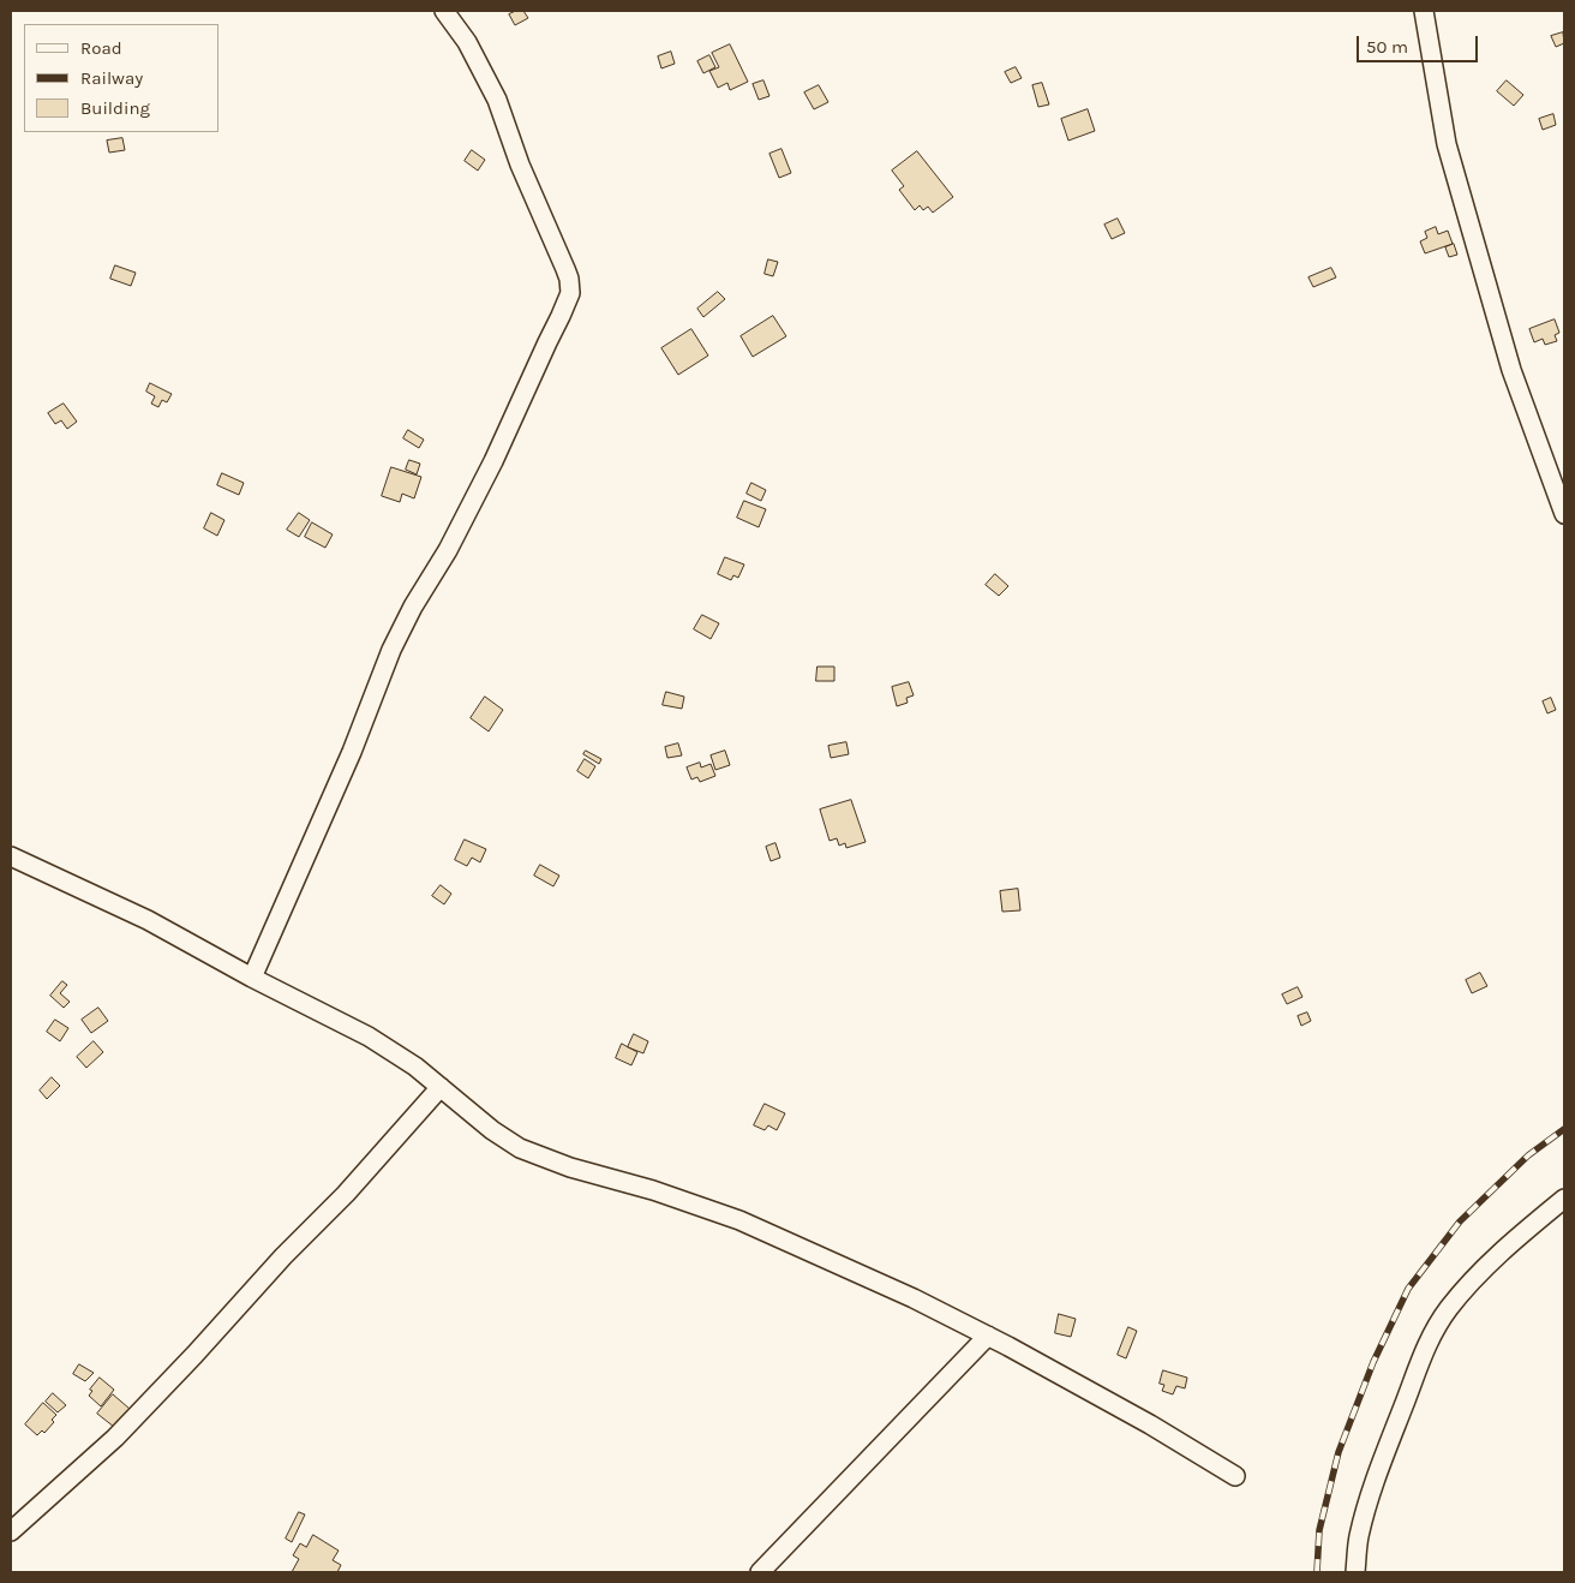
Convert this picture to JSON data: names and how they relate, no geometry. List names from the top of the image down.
{
  "legend": ["Road", "Railway", "Building"],
  "scale_bar": "50 m"
}
